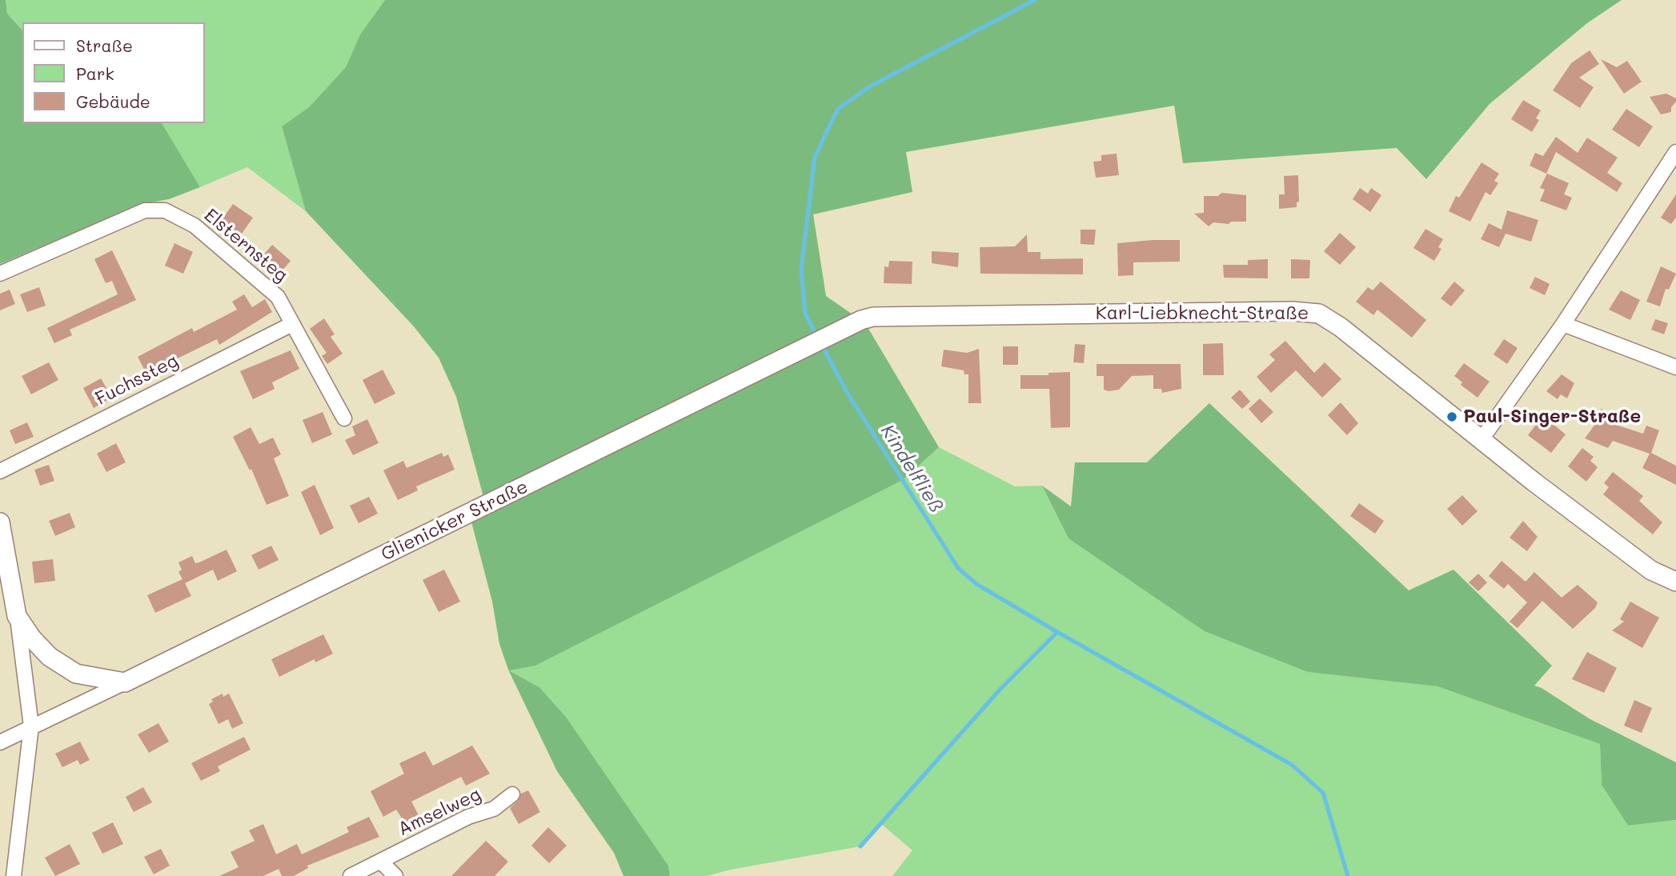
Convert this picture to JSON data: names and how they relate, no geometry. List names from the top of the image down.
{
  "streets": {
    "street": [
      "Elsternsteg",
      "Karl-Liebknecht-Straße",
      "Fuchssteg",
      "Glienicker Straße",
      "Amselweg"
    ]
  },
  "crossings": [
    ["Elsternsteg", "Fuchssteg"],
    ["Karl-Liebknecht-Straße", "Glienicker Straße"]
  ],
  "water": ["Kindelfließ"],
  "places": ["Paul-Singer-Straße"],
  "legend": ["Straße", "Park", "Gebäude"]
}
